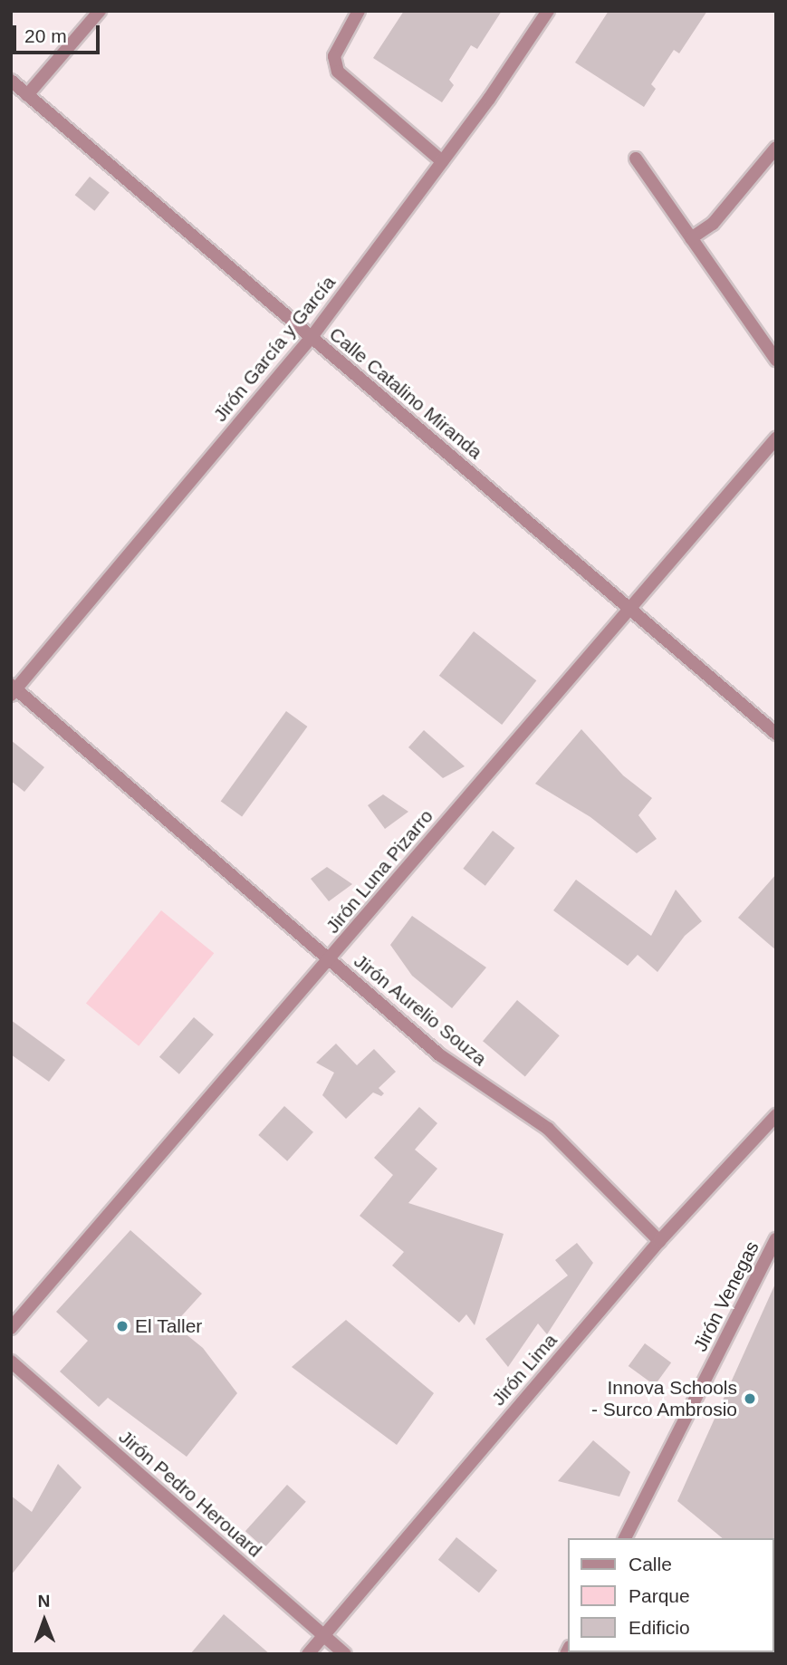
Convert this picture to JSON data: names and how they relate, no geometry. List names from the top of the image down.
{
  "streets": {
    "street": [
      "Jirón García y García",
      "Calle Catalino Miranda",
      "Jirón Luna Pizarro",
      "Jirón Aurelio Souza",
      "Jirón Venegas",
      "Jirón Lima",
      "Jirón Pedro Herouard"
    ]
  },
  "crossings": [
    ["Jirón García y García", "Calle Catalino Miranda"],
    ["Jirón García y García", "Jirón Aurelio Souza"],
    ["Calle Catalino Miranda", "Jirón Luna Pizarro"],
    ["Jirón Luna Pizarro", "Jirón Aurelio Souza"],
    ["Jirón Aurelio Souza", "Jirón Lima"],
    ["Jirón Lima", "Jirón Pedro Herouard"]
  ],
  "places": ["El Taller", "Innova Schools - Surco Ambrosio"],
  "legend": ["Calle", "Parque", "Edificio"],
  "scale_bar": "20 m",
  "north": "top"
}
